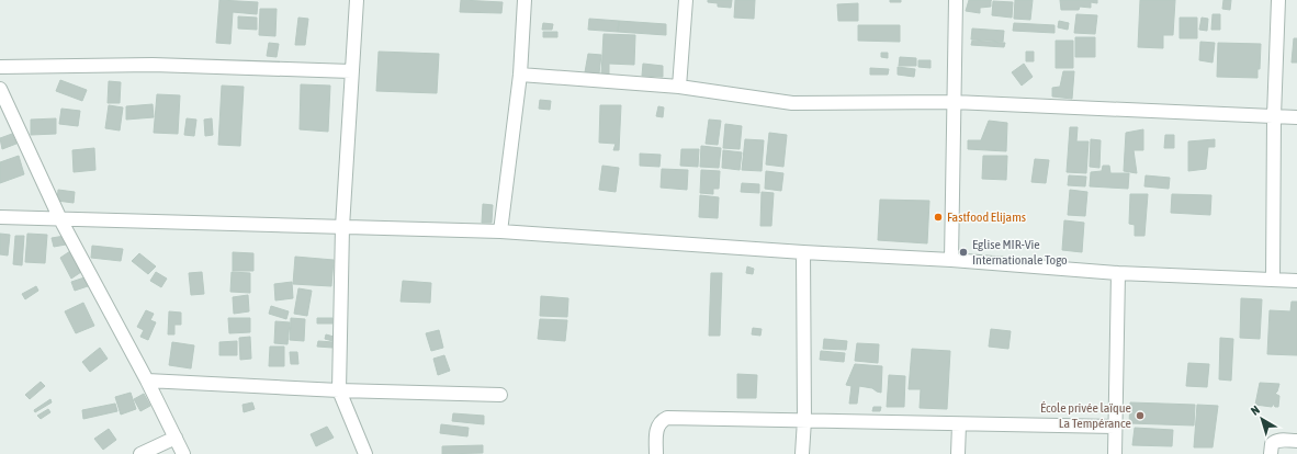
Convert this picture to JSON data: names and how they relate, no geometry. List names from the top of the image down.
{
  "places": ["Fastfood Elijams", "Eglise MIR-Vie Internationale Togo", "École privée laïque La Tempérance"],
  "north": "top left"
}
